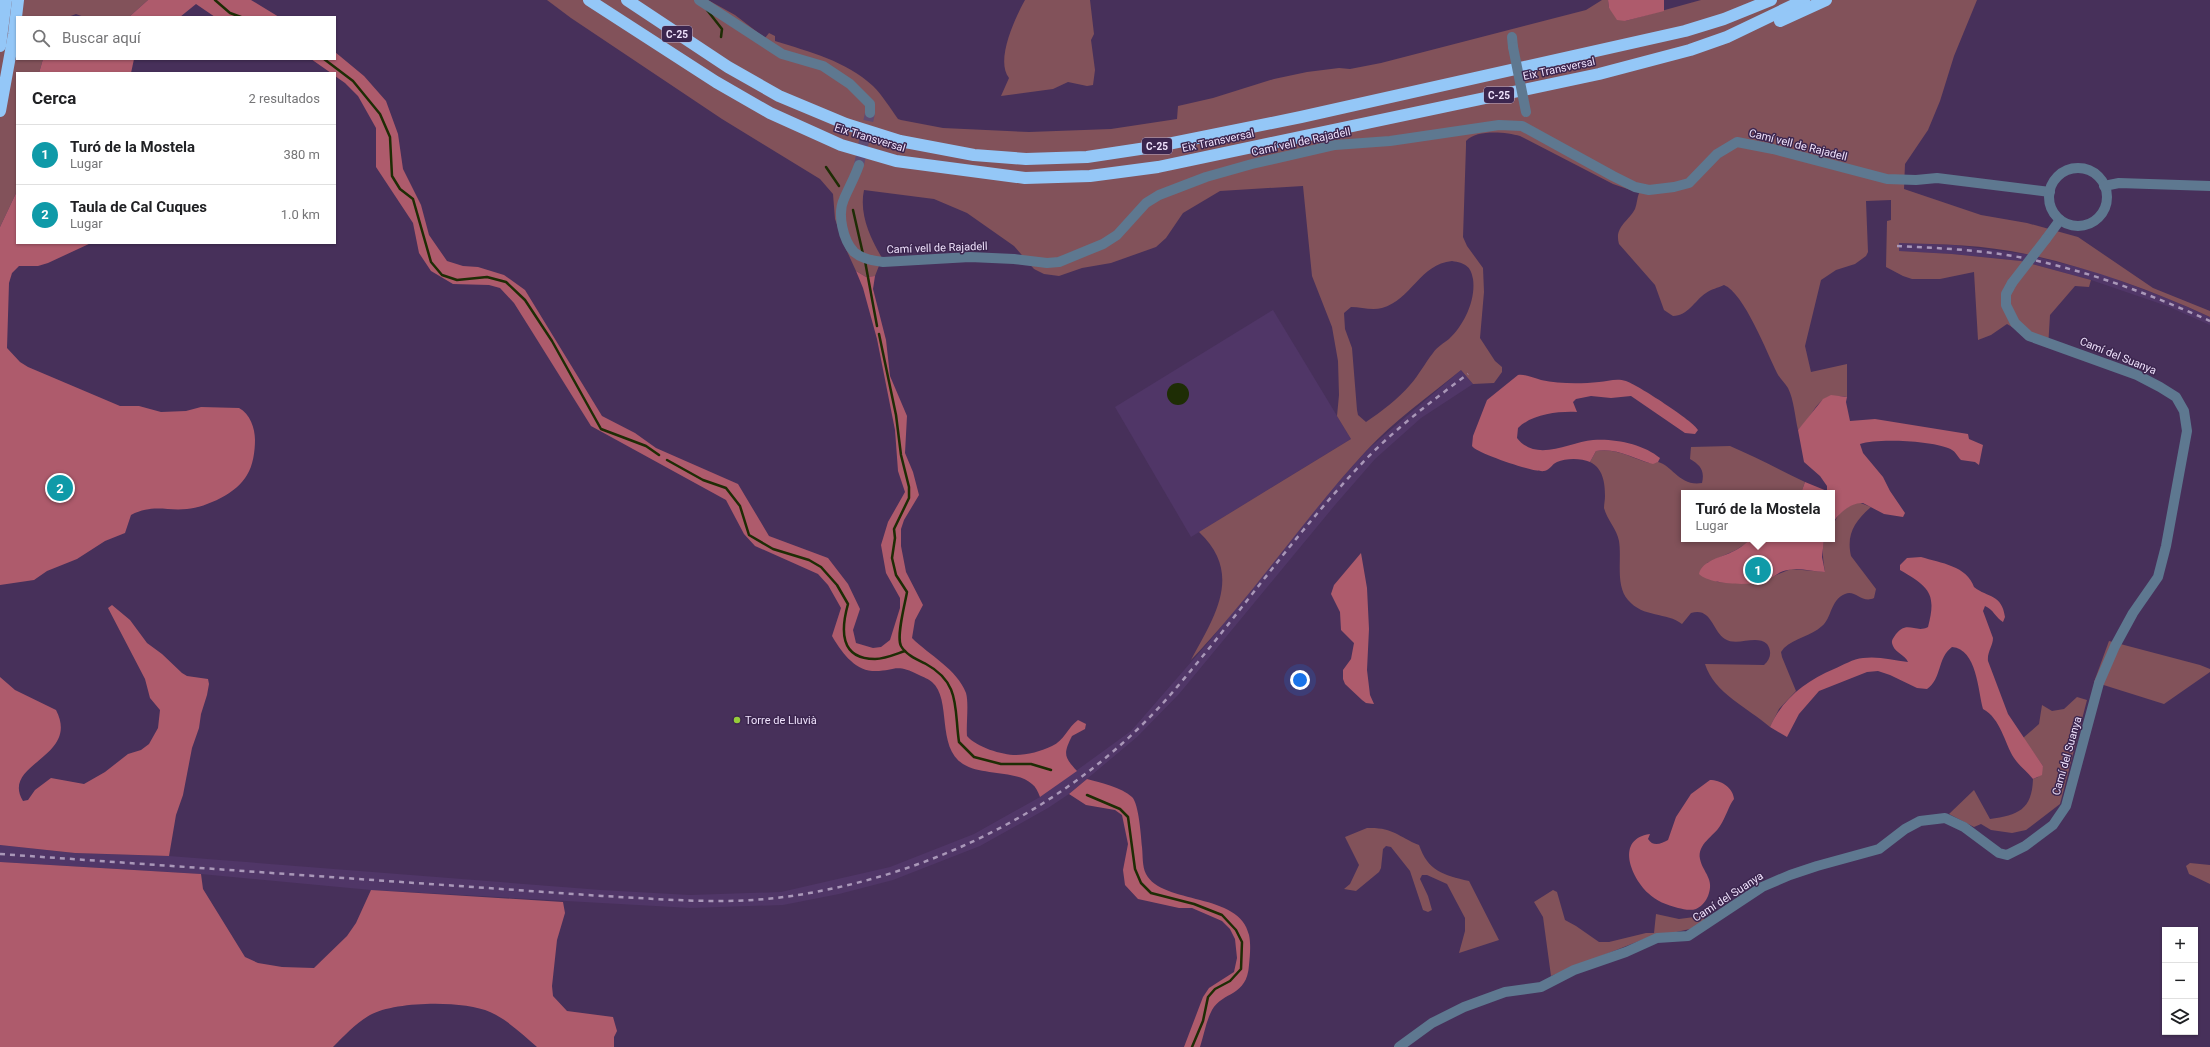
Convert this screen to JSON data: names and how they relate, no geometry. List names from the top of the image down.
{
  "streets": {
    "highway": ["C-25", "Eix Transversal"],
    "street": ["Camí vell de Rajadell", "Camí del Suanya"]
  },
  "crossings": [
    ["Camí vell de Rajadell", "Camí del Suanya"]
  ],
  "places": ["Torre de Lluvià"],
  "page": {
    "search": "Buscar aquí",
    "heading": ["Cerca", "2 resultados"],
    "list": [
      {
        "mark": "1",
        "name": "Turó de la Mostela",
        "note": "Lugar",
        "value": "380 m"
      },
      {
        "mark": "2",
        "name": "Taula de Cal Cuques",
        "note": "Lugar",
        "value": "1.0 km"
      }
    ],
    "pins": ["2", "1"],
    "popup": ["Turó de la Mostela", "Lugar"],
    "map_buttons": ["+", "−"]
  }
}
